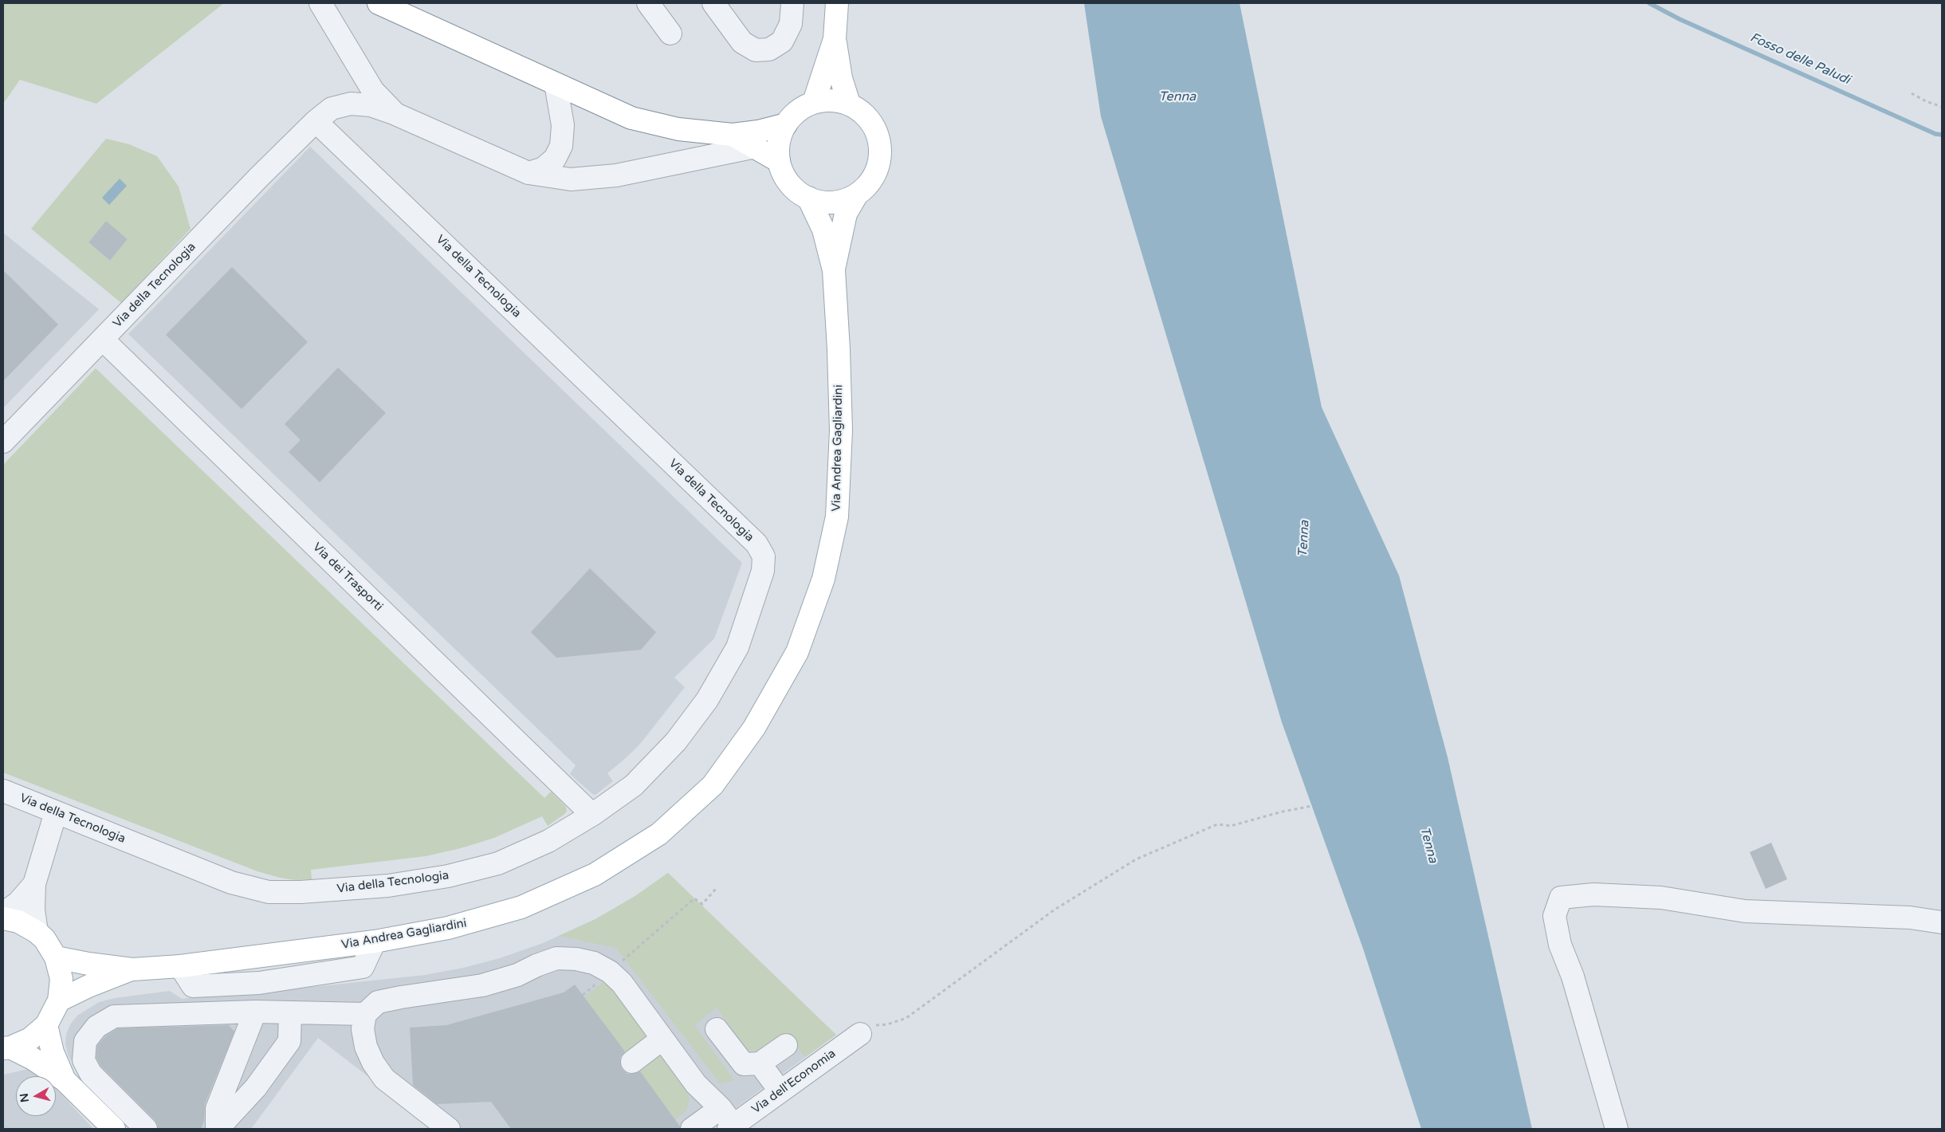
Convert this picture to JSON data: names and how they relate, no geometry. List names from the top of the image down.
{
  "streets": {
    "main road": ["Via Andrea Gagliardini"],
    "street": ["Via della Tecnologia", "Via dei Trasporti", "Via dell'Economia"]
  },
  "crossings": [
    ["Via della Tecnologia", "Via dei Trasporti"]
  ],
  "water": ["Fosso delle Paludi", "Tenna"],
  "north": "left"
}
